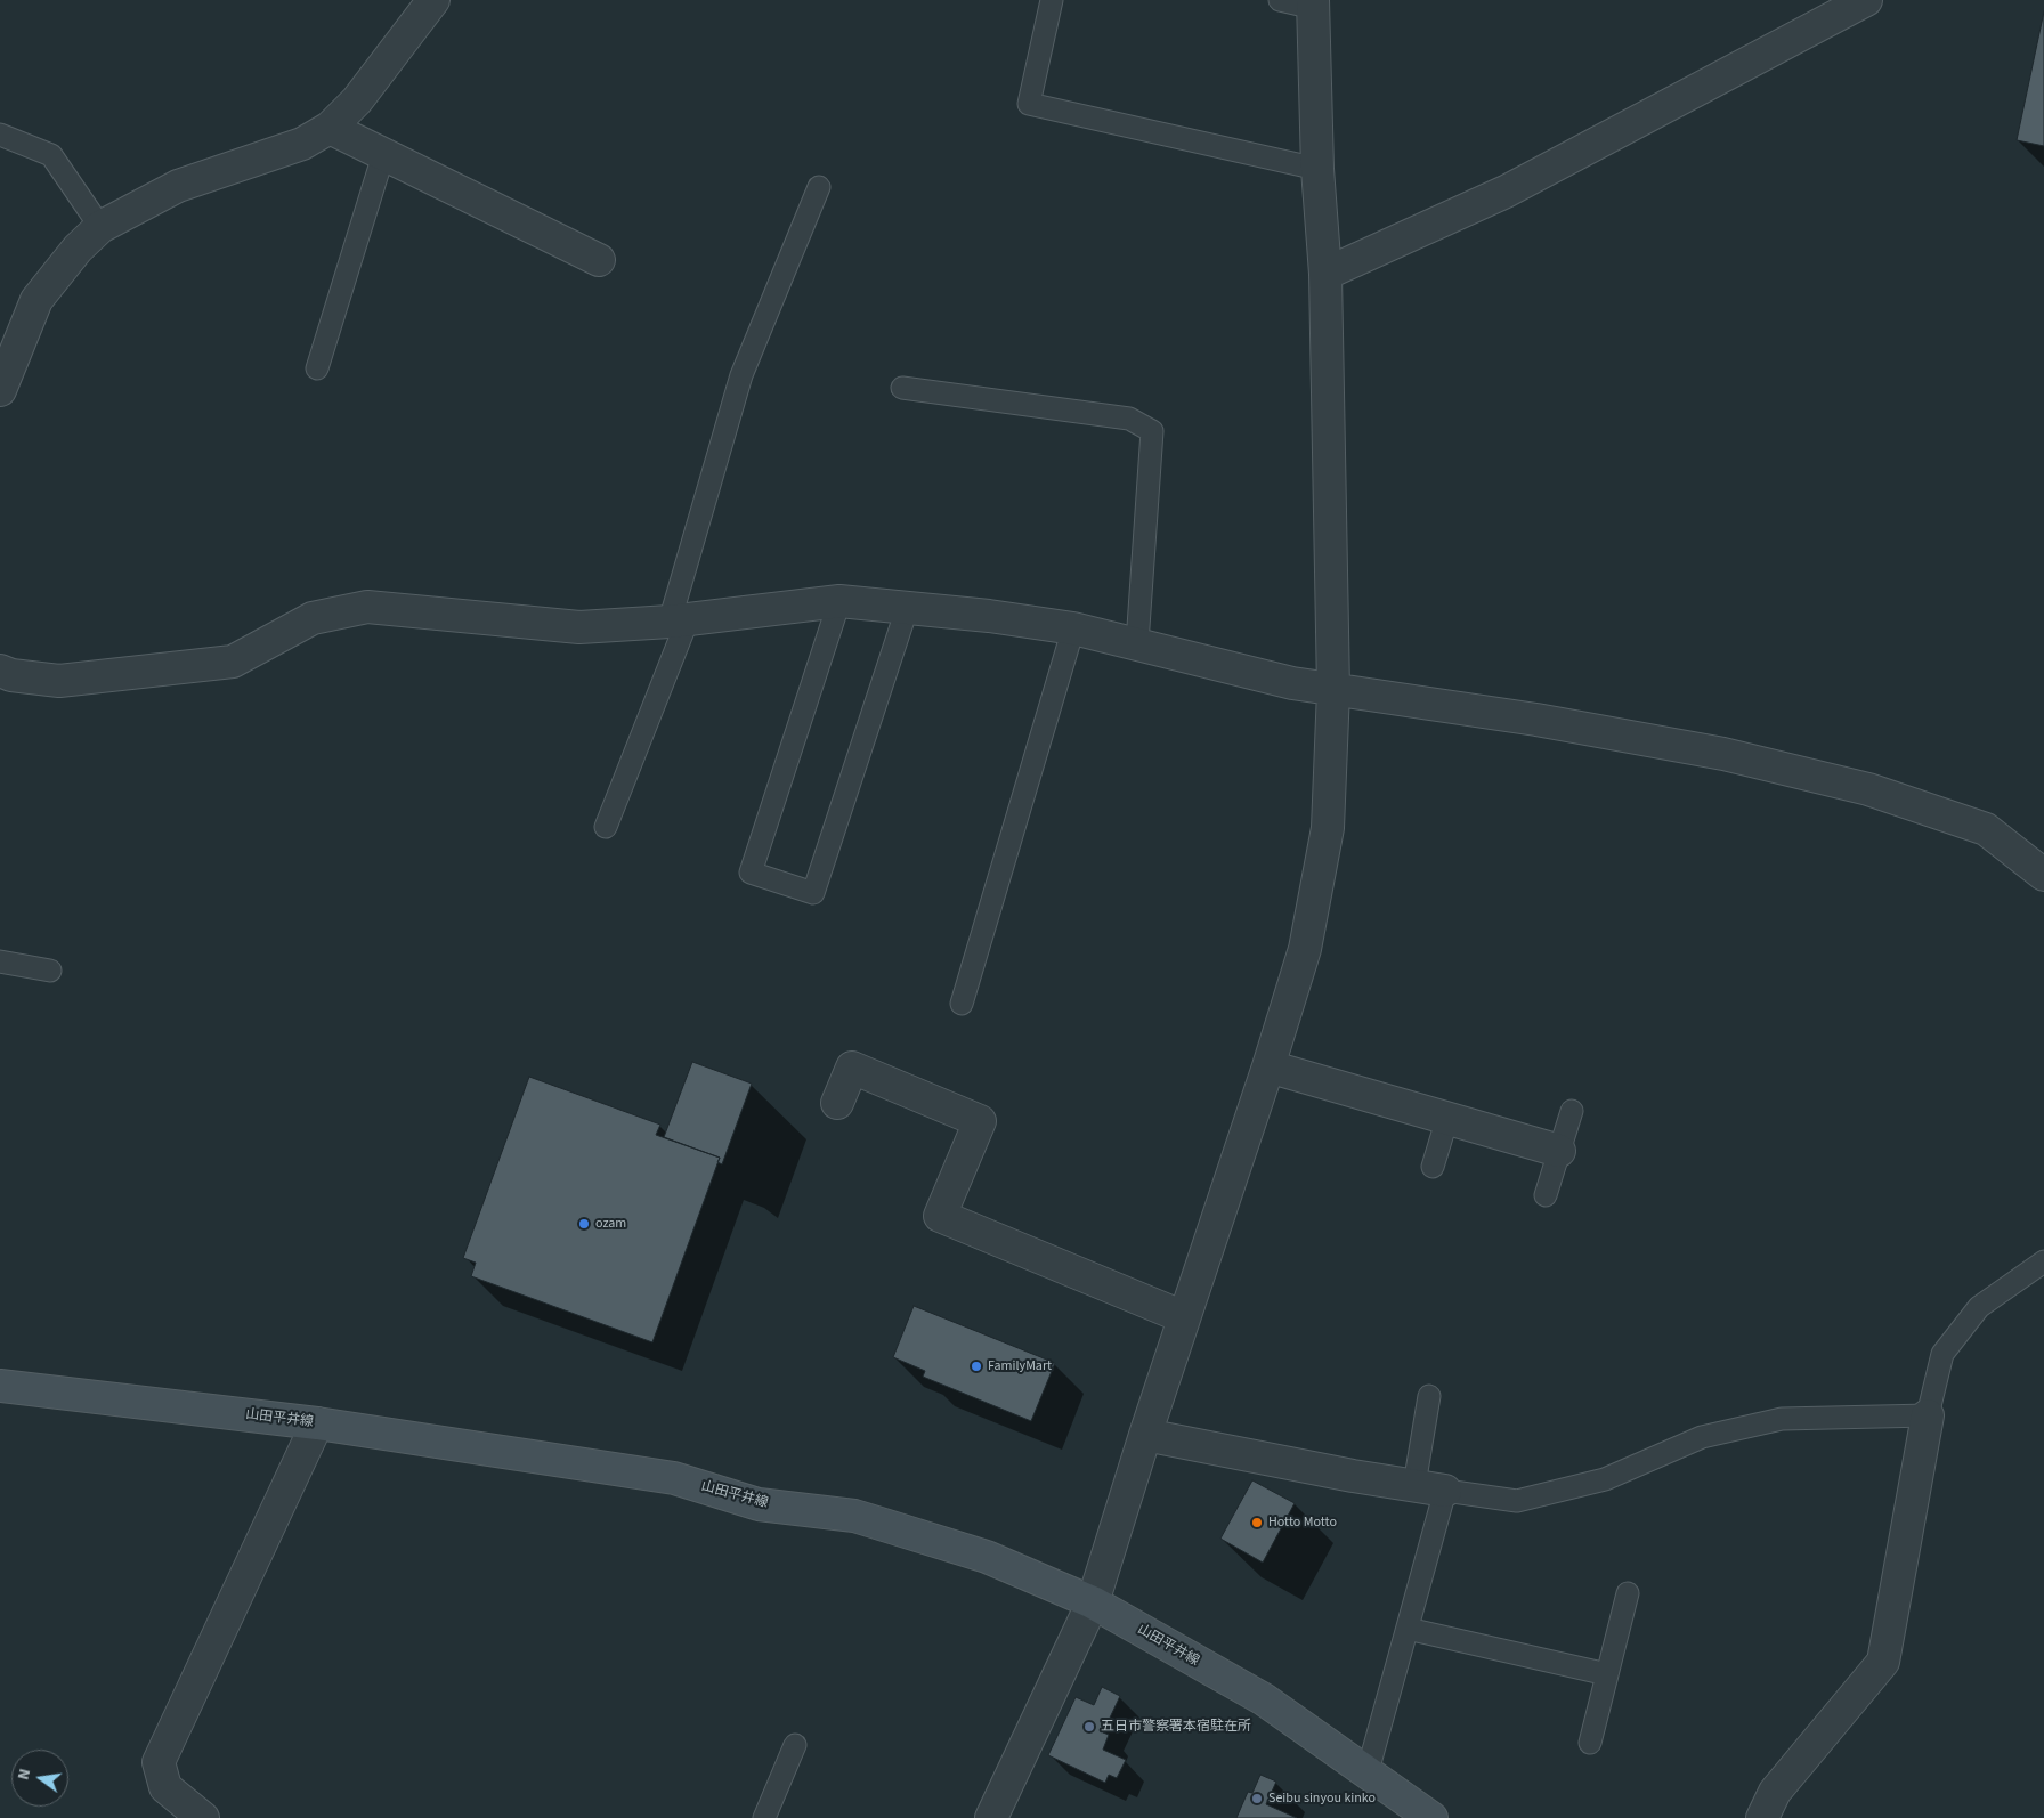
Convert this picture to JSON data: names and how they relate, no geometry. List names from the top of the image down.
{
  "streets": {
    "main road": ["山田平井線"]
  },
  "places": [
    "ozam",
    "FamilyMart",
    "Hotto Motto",
    "五日市警察署本宿駐在所",
    "Seibu sinyou kinko"
  ],
  "north": "left"
}
